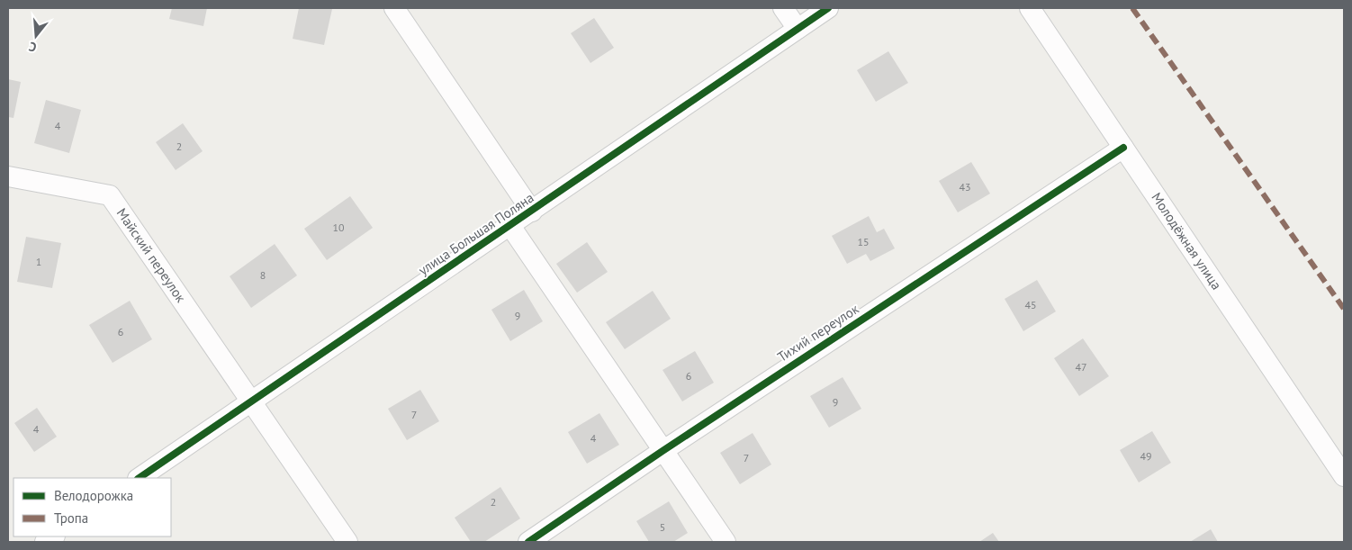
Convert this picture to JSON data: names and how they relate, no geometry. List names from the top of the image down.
{
  "streets": {
    "street": [
      "улица Большая Поляна",
      "Молодёжная улица",
      "Майский переулок",
      "Тихий переулок"
    ]
  },
  "crossings": [
    ["улица Большая Поляна", "Майский переулок"],
    ["Молодёжная улица", "Тихий переулок"]
  ],
  "house_numbers": [
    "4",
    "2",
    "43",
    "10",
    "15",
    "1",
    "8",
    "45",
    "9",
    "6",
    "47",
    "6",
    "9",
    "7",
    "4",
    "4",
    "49",
    "7",
    "2",
    "5"
  ],
  "legend": ["Велодорожка", "Тропа"],
  "north": "bottom"
}
